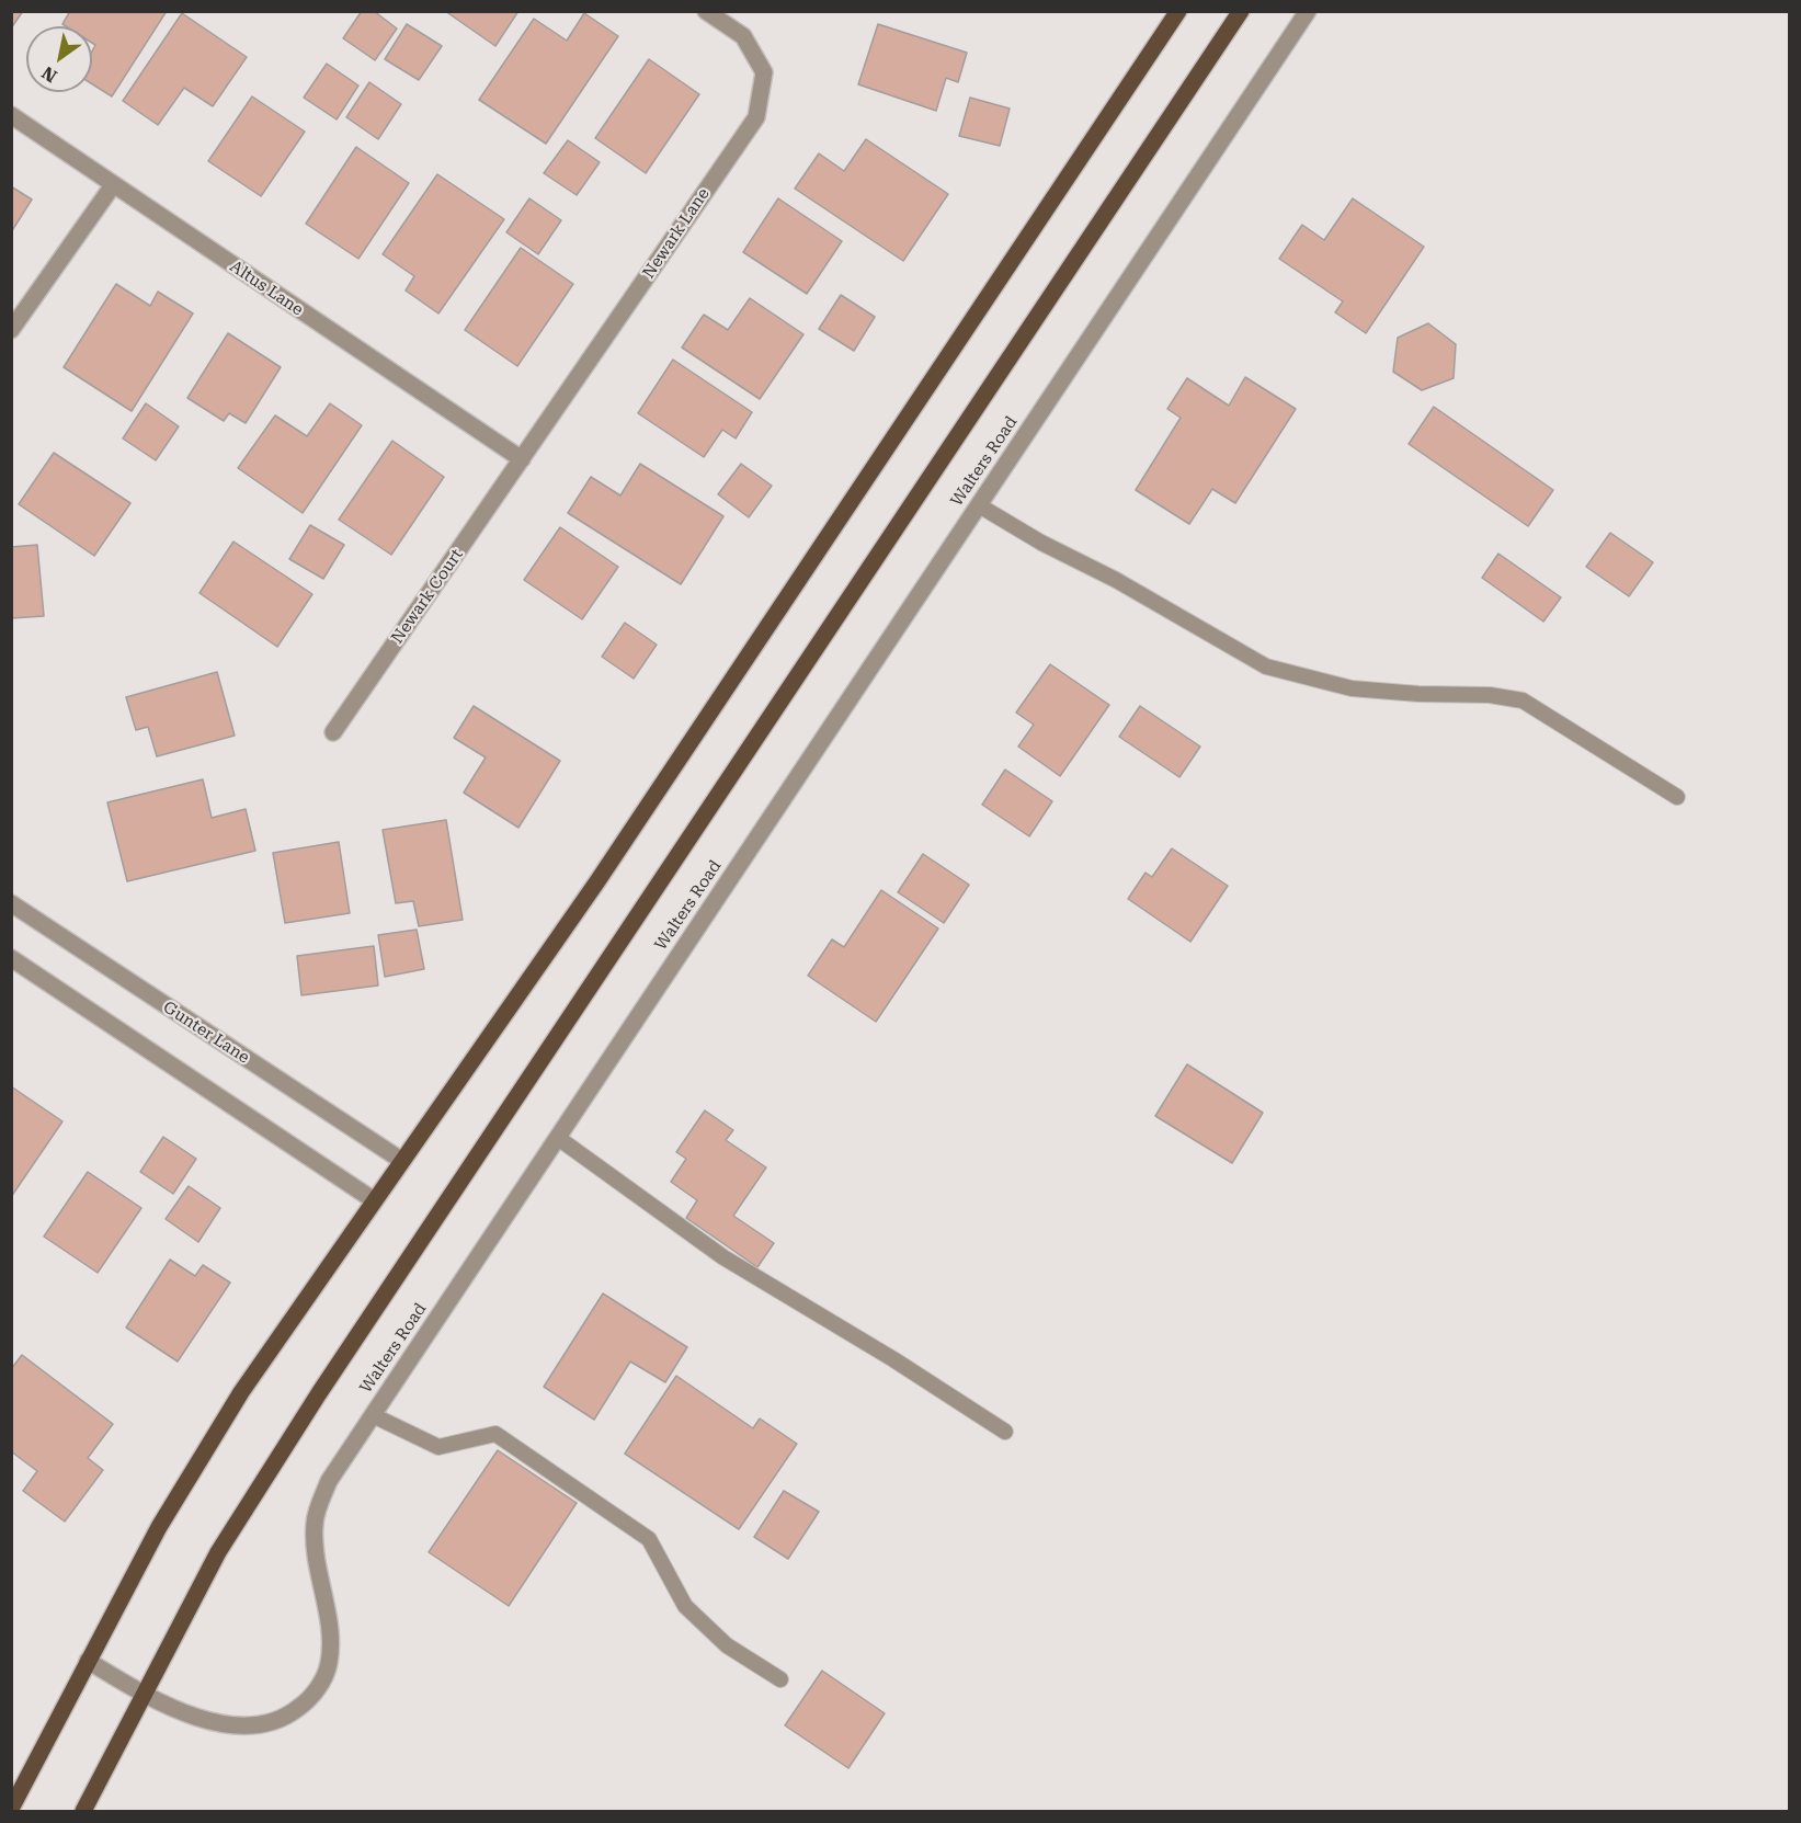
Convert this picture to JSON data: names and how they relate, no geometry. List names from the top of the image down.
{
  "streets": {
    "street": [
      "Newark Lane",
      "Altus Lane",
      "Walters Road",
      "Newark Court",
      "Gunter Lane"
    ]
  },
  "crossings": [
    ["Newark Lane", "Altus Lane"],
    ["Newark Lane", "Newark Court"],
    ["Altus Lane", "Newark Court"]
  ],
  "north": "bottom left"
}
